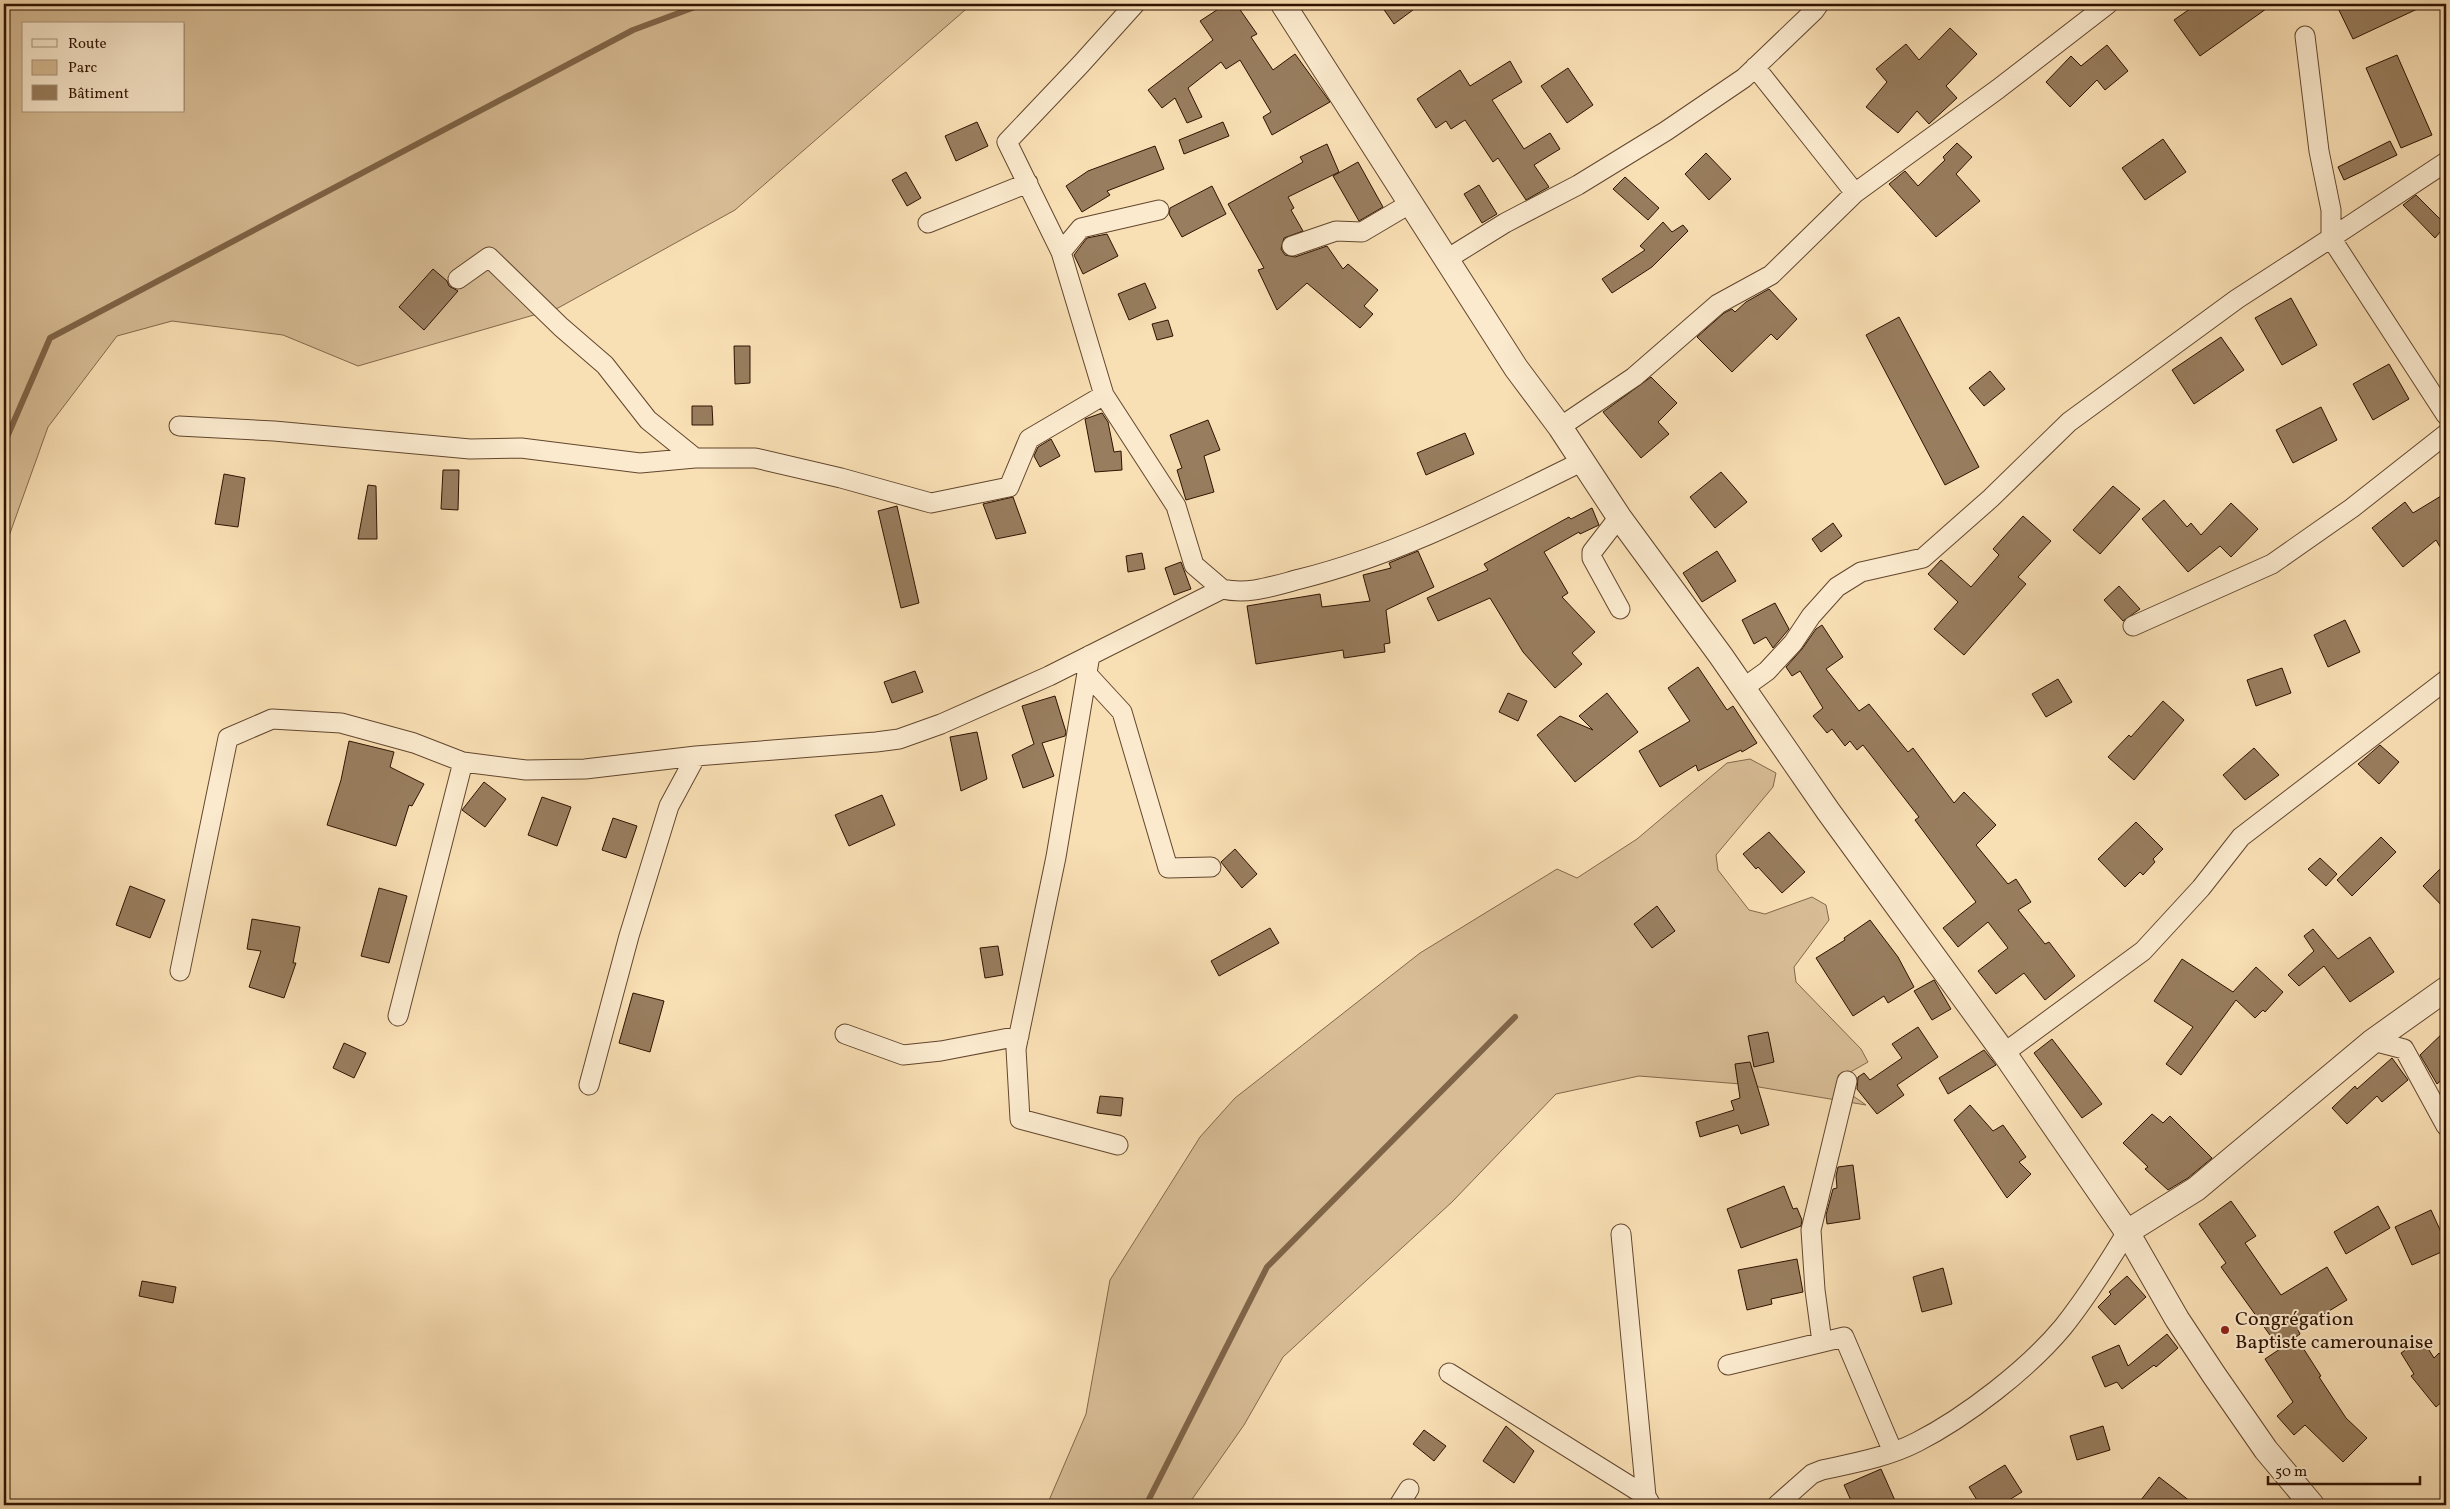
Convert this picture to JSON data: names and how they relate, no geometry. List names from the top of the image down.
{
  "places": ["Congrégation Baptiste camerounaise"],
  "legend": ["Route", "Parc", "Bâtiment"],
  "scale_bar": "50 m"
}
